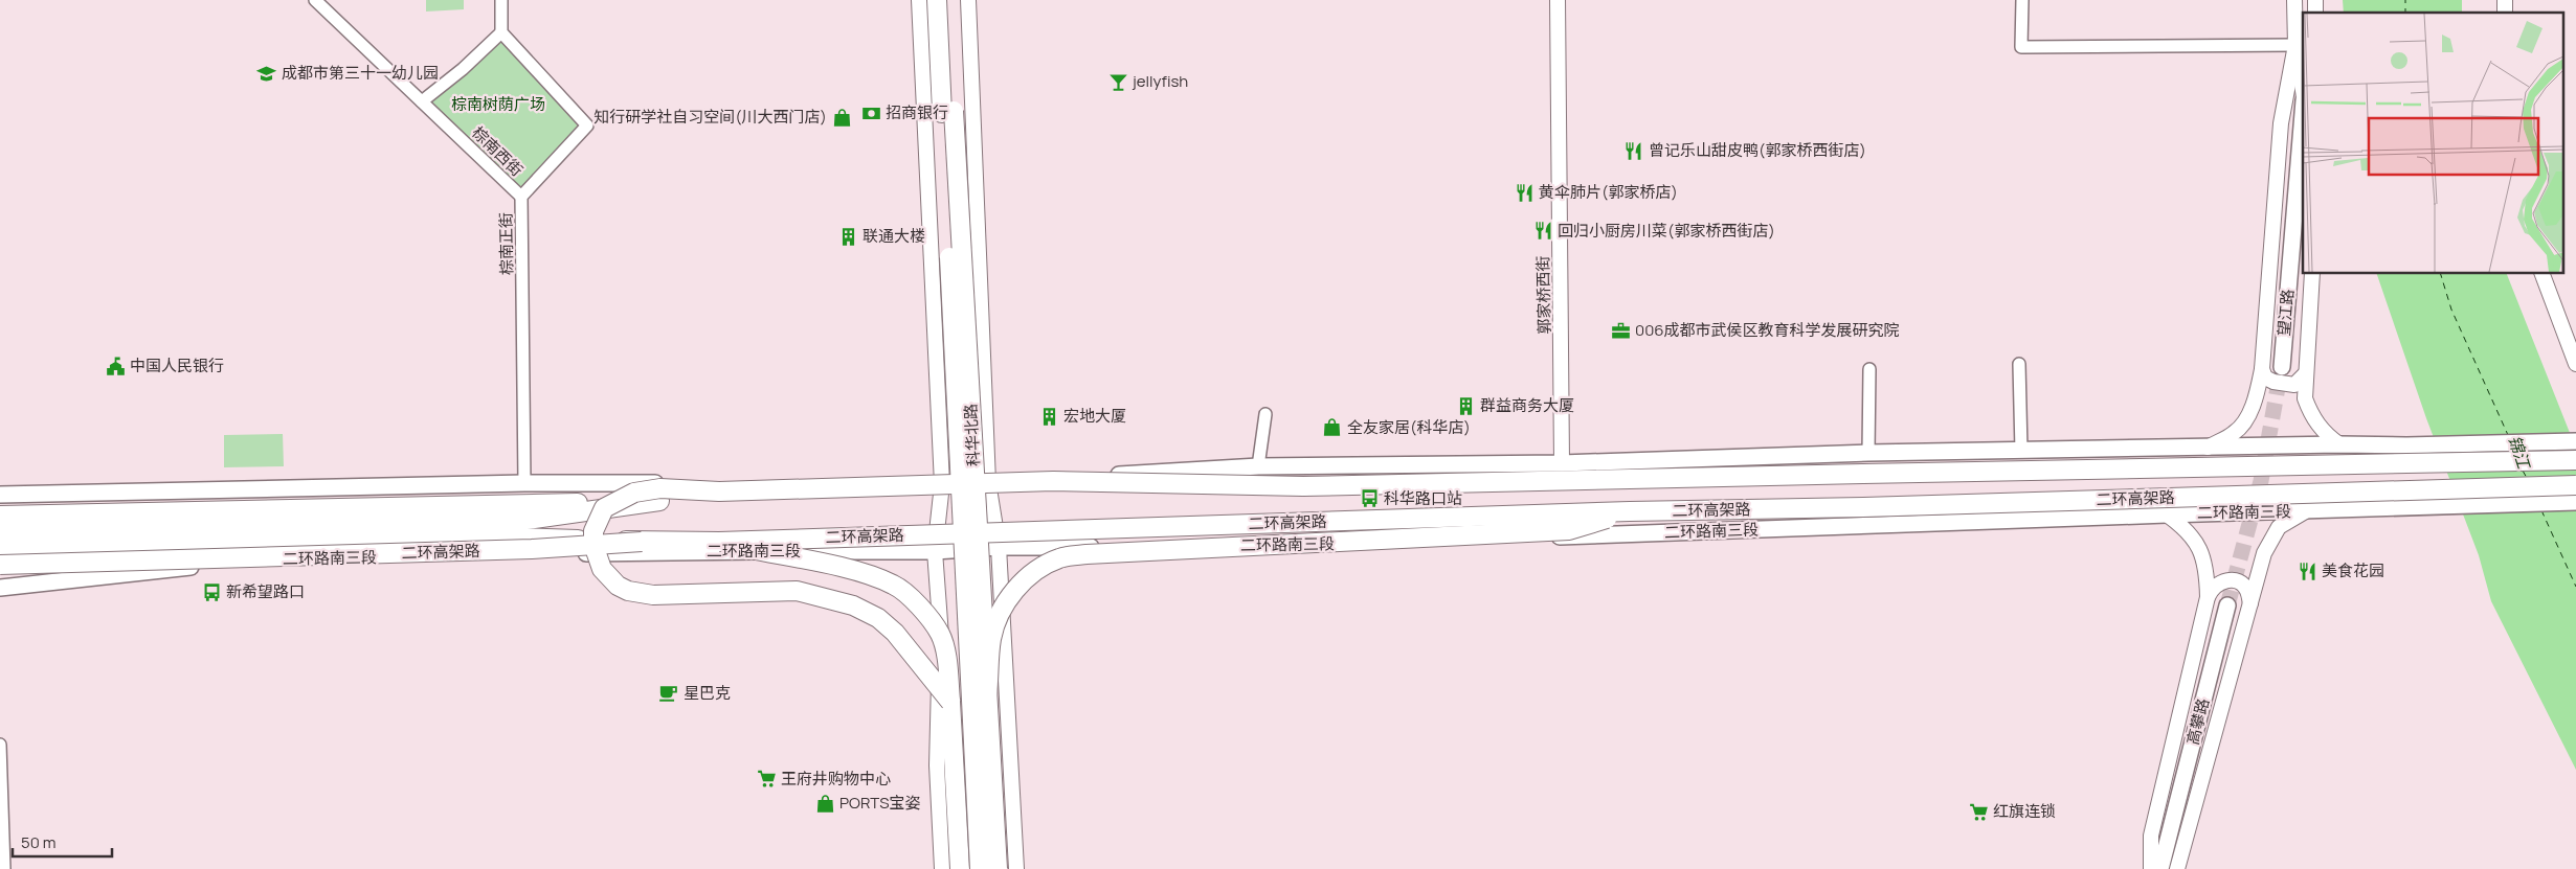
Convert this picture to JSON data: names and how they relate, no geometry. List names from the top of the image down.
{
  "streets": {
    "main road": [
      "望江路",
      "科华北路",
      "二环高架路",
      "二环路南三段",
      "高攀路"
    ],
    "street": ["棕南西街", "棕南正街", "郭家桥西街"]
  },
  "crossings": [
    ["棕南西街", "棕南正街"]
  ],
  "water": ["锦江"],
  "parks": ["棕南树荫广场"],
  "places": {
    "school or university": ["成都市第三十一幼儿园"],
    "bar": ["jellyfish"],
    "bank": ["招商银行"],
    "shop": ["知行研学社自习空间(川大西门店)", "全友家居(科华店)", "PORTS宝姿"],
    "restaurant": [
      "曾记乐山甜皮鸭(郭家桥西街店)",
      "黄伞肺片(郭家桥店)",
      "回归小厨房川菜(郭家桥西街店)",
      "美食花园"
    ],
    "building": ["联通大楼", "群益商务大厦", "宏地大厦"],
    "office": ["006成都市武侯区教育科学发展研究院"],
    "public building": ["中国人民银行"],
    "bus stop": ["科华路口站", "新希望路口"],
    "cafe": ["星巴克"],
    "supermarket": ["王府井购物中心", "红旗连锁"]
  },
  "scale_bar": "50 m"
}
